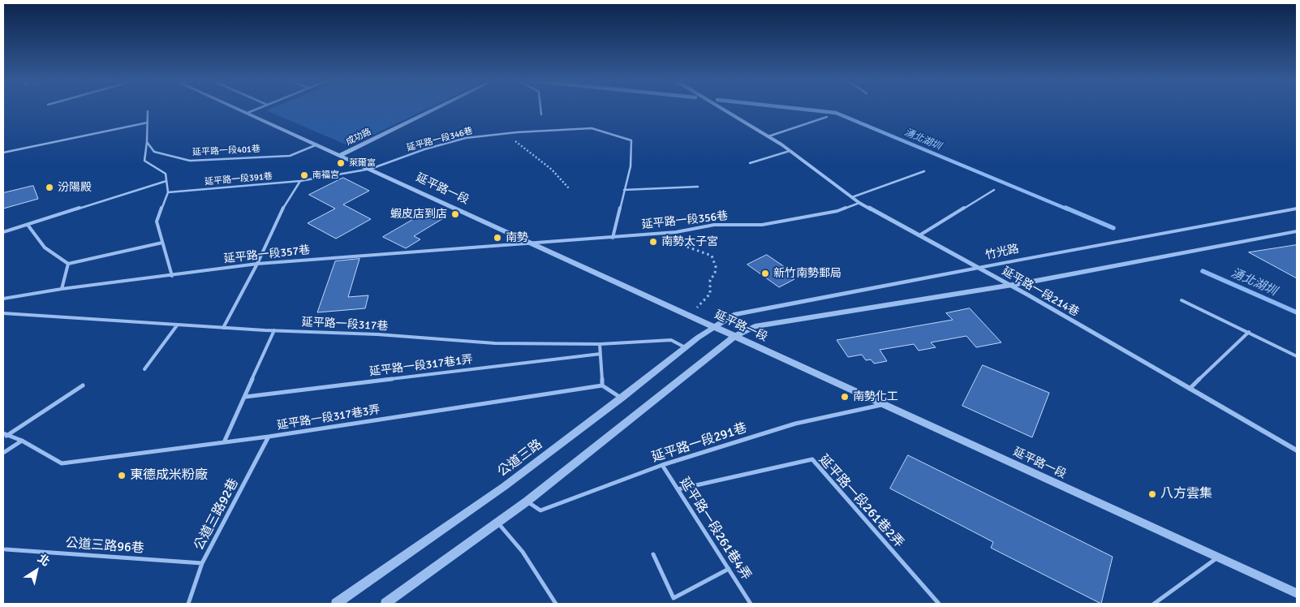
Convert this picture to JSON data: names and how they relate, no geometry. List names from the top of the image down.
{
  "streets": {
    "street": [
      "成功路",
      "延平路一段",
      "竹光路",
      "延平路一段214巷",
      "公道三路"
    ],
    "lane": [
      "延平路一段346巷",
      "延平路一段401巷",
      "延平路一段391巷",
      "延平路一段356巷",
      "延平路一段357巷",
      "延平路一段317巷",
      "延平路一段317巷1弄",
      "延平路一段317巷3弄",
      "延平路一段291巷",
      "延平路一段261巷2弄",
      "公道三路92巷",
      "延平路一段261巷4弄",
      "公道三路96巷"
    ]
  },
  "crossings": [
    ["成功路", "延平路一段"],
    ["延平路一段346巷", "延平路一段391巷"],
    ["延平路一段346巷", "延平路一段"],
    ["延平路一段346巷", "延平路一段356巷"],
    ["延平路一段401巷", "延平路一段"],
    ["延平路一段391巷", "延平路一段"],
    ["延平路一段", "延平路一段356巷"],
    ["延平路一段", "竹光路"],
    ["延平路一段", "延平路一段357巷"],
    ["延平路一段", "延平路一段291巷"],
    ["延平路一段", "公道三路"],
    ["延平路一段356巷", "延平路一段357巷"],
    ["延平路一段356巷", "延平路一段214巷"],
    ["竹光路", "延平路一段214巷"],
    ["竹光路", "公道三路"],
    ["延平路一段317巷", "公道三路"],
    ["延平路一段317巷3弄", "公道三路92巷"],
    ["延平路一段291巷", "延平路一段261巷4弄"],
    ["延平路一段261巷2弄", "延平路一段261巷4弄"],
    ["公道三路92巷", "公道三路96巷"]
  ],
  "water": ["湧北湖圳"],
  "places": [
    "萊爾富",
    "南福宮",
    "汾陽殿",
    "蝦皮店到店",
    "南勢",
    "南勢太子宮",
    "新竹南勢郵局",
    "南勢化工",
    "東德成米粉廠",
    "八方雲集"
  ],
  "north": "top right"
}
